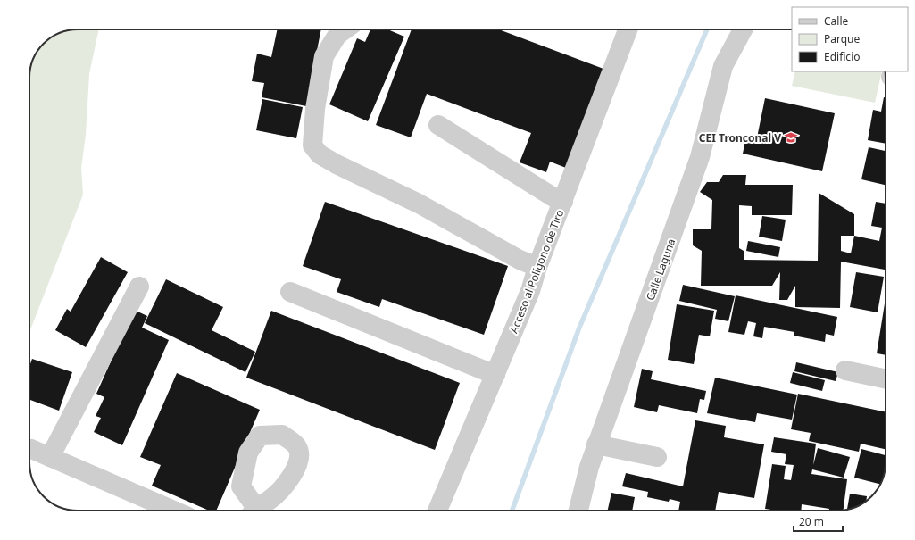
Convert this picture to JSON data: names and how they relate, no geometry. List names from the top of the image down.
{
  "streets": {
    "street": ["Calle Laguna", "Acceso al Polígono de Tiro"]
  },
  "places": {
    "school or university": ["CEI Tronconal V"]
  },
  "legend": ["Calle", "Parque", "Edificio"],
  "scale_bar": "20 m"
}
